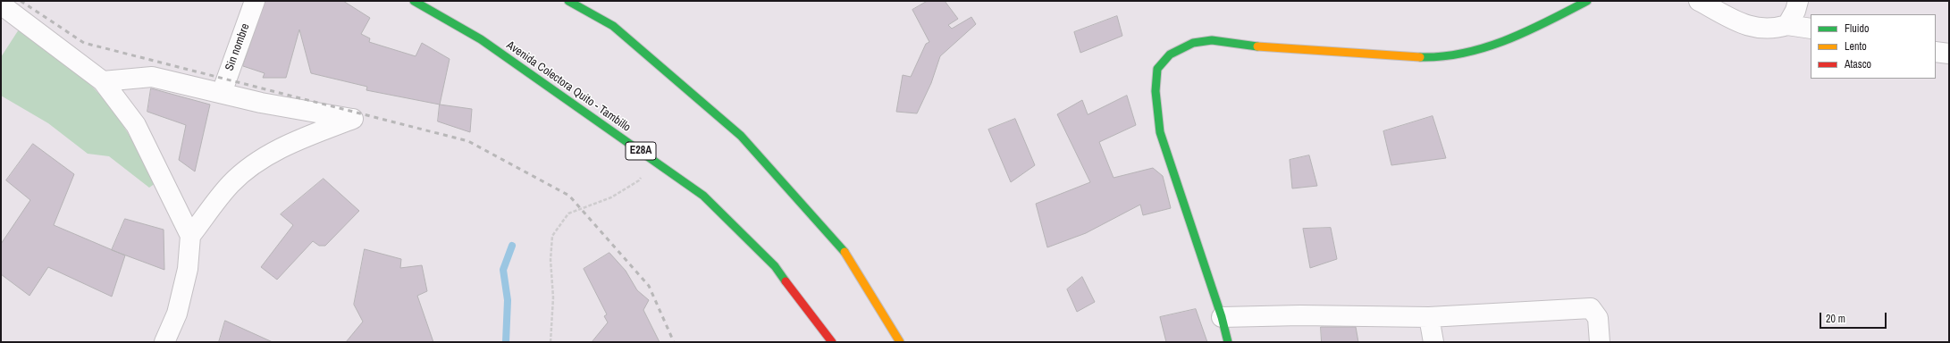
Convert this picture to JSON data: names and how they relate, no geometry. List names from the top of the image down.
{
  "streets": {
    "main road": ["Avenida Colectora Quito - Tambillo", "E28A"],
    "street": ["Sin nombre"]
  },
  "legend": ["Fluido", "Lento", "Atasco"],
  "scale_bar": "20 m"
}
